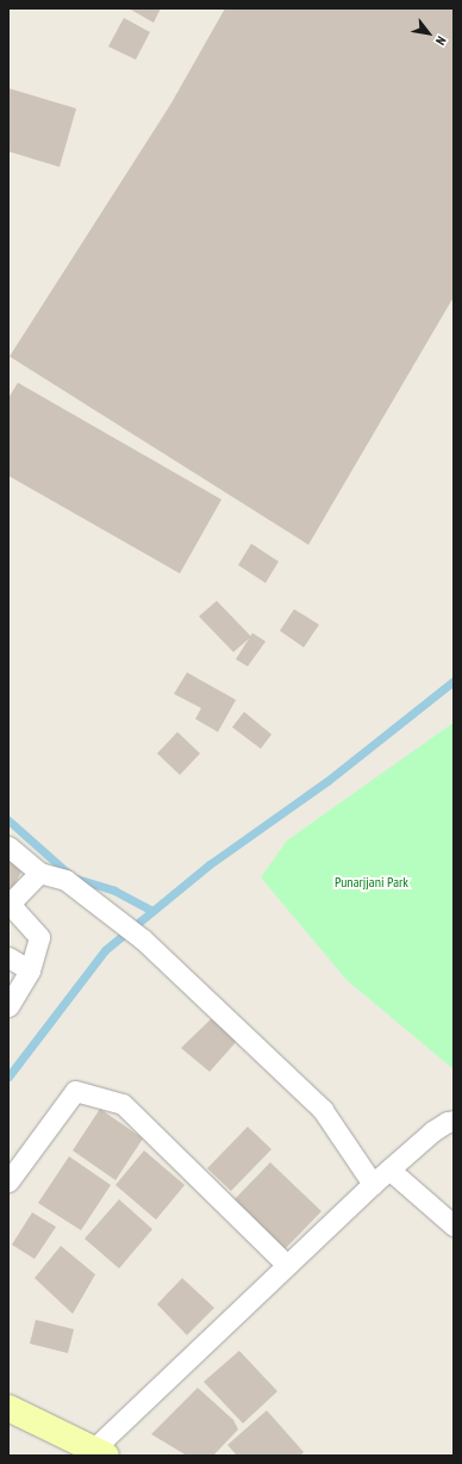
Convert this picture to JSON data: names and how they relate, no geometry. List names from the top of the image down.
{
  "parks": ["Punarjjani Park"],
  "north": "bottom right"
}
